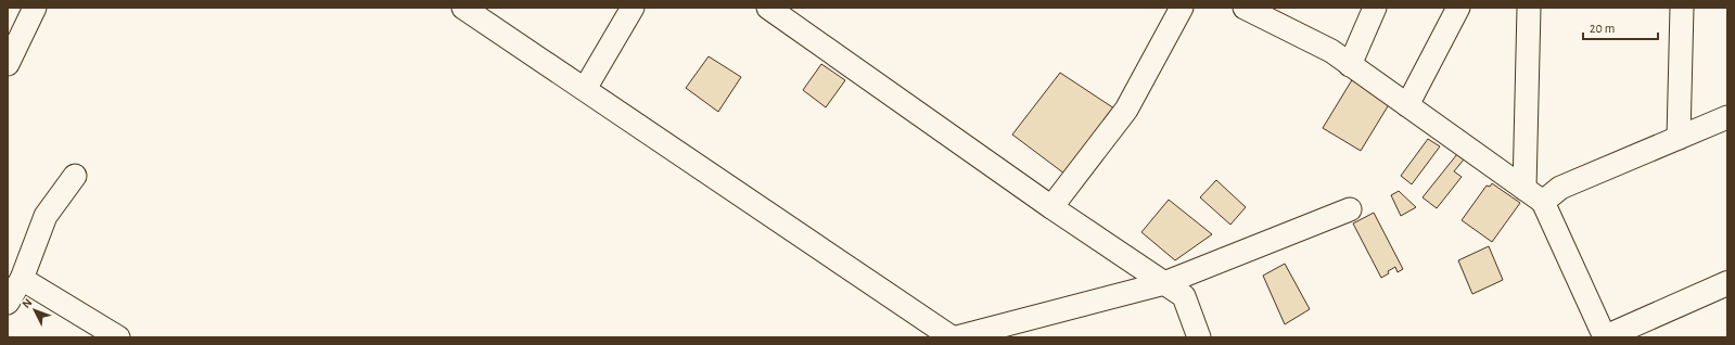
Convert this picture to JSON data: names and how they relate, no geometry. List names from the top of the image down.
{
  "scale_bar": "20 m",
  "north": "top left"
}
